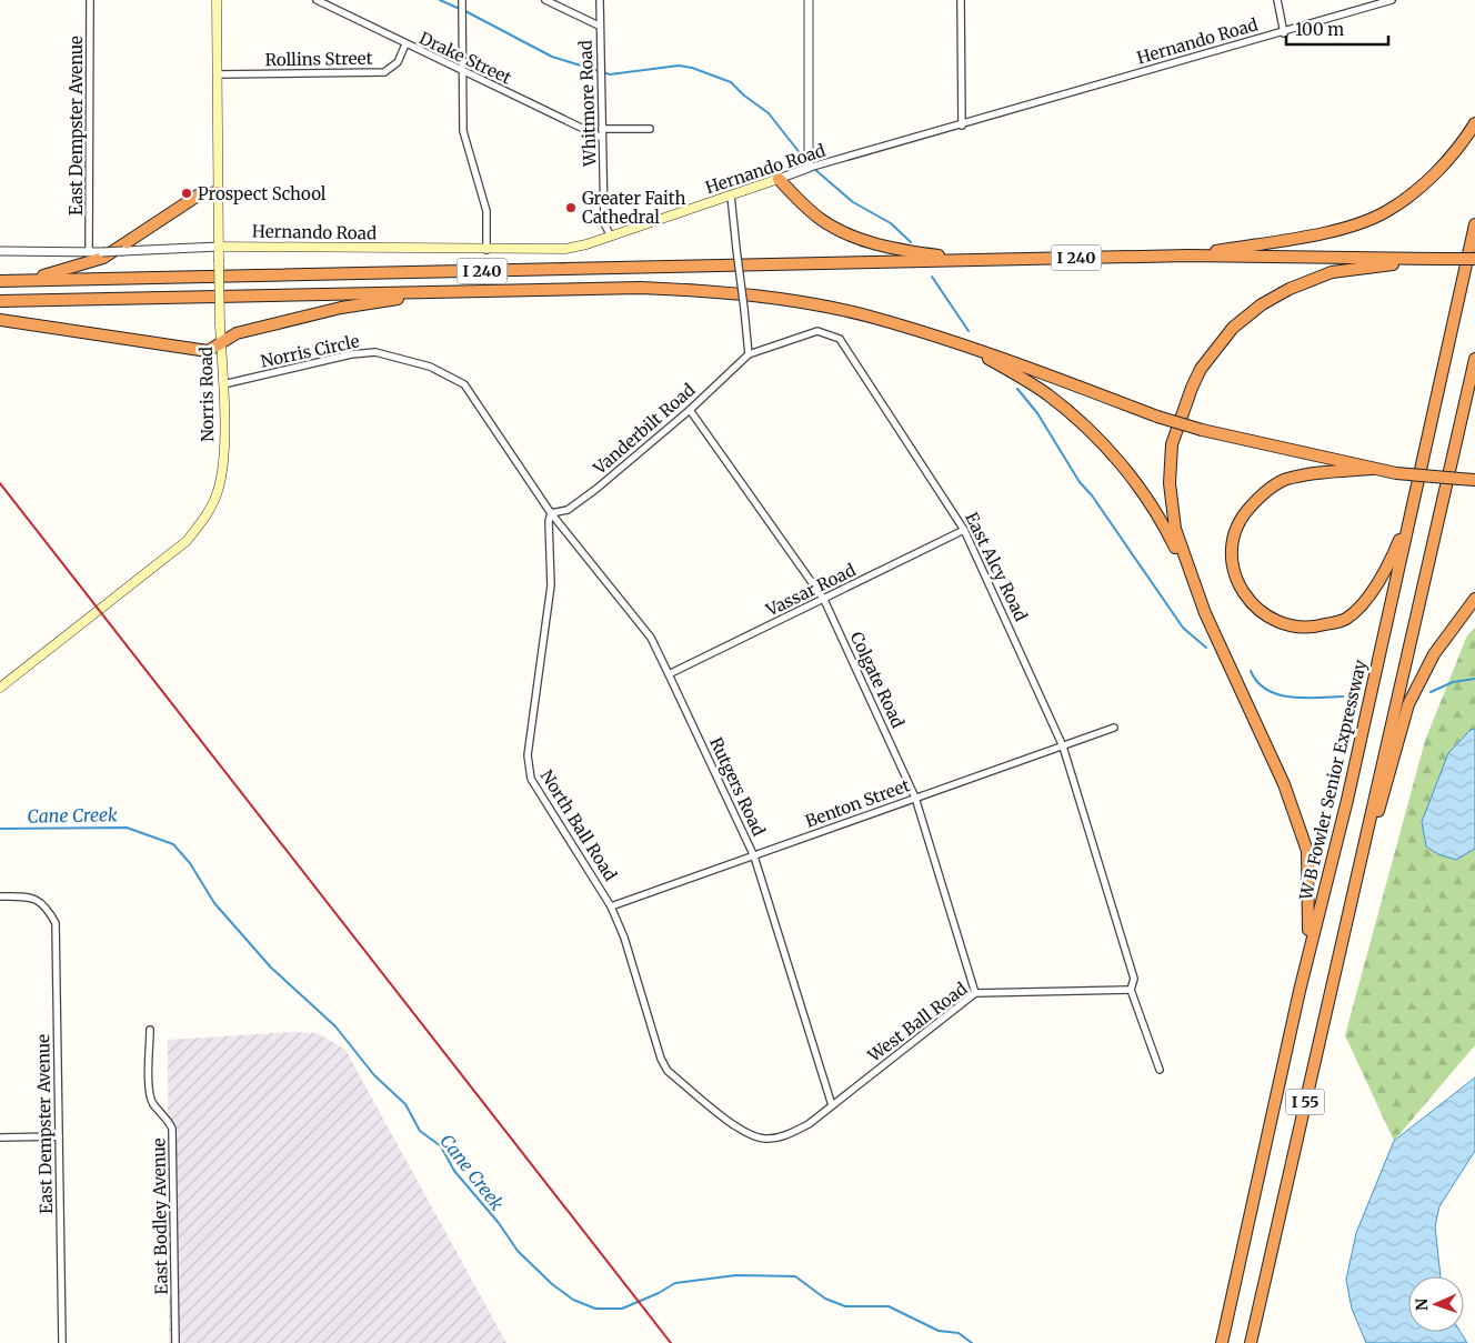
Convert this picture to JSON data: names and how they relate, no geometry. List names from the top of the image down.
{
  "streets": {
    "highway": ["I 240", "W B Fowler Senior Expressway", "I 55"],
    "main road": ["Hernando Road", "Norris Road"],
    "street": [
      "Drake Street",
      "Rollins Street",
      "Whitmore Road",
      "East Dempster Avenue",
      "Norris Circle",
      "Vanderbilt Road",
      "East Alcy Road",
      "Vassar Road",
      "Colgate Road",
      "Rutgers Road",
      "Benton Street",
      "North Ball Road",
      "West Ball Road",
      "East Bodley Avenue"
    ]
  },
  "crossings": [
    ["Hernando Road", "Whitmore Road"],
    ["Hernando Road", "East Dempster Avenue"],
    ["Hernando Road", "Norris Road"],
    ["Drake Street", "Rollins Street"],
    ["Drake Street", "Whitmore Road"],
    ["Rollins Street", "Norris Road"],
    ["Norris Circle", "Norris Road"],
    ["Norris Circle", "Vanderbilt Road"],
    ["Norris Circle", "Rutgers Road"],
    ["Norris Circle", "North Ball Road"],
    ["Vanderbilt Road", "East Alcy Road"],
    ["Vanderbilt Road", "Colgate Road"],
    ["Vanderbilt Road", "Rutgers Road"],
    ["Vanderbilt Road", "North Ball Road"],
    ["East Alcy Road", "Vassar Road"],
    ["East Alcy Road", "Benton Street"],
    ["East Alcy Road", "West Ball Road"],
    ["Vassar Road", "Colgate Road"],
    ["Vassar Road", "Rutgers Road"],
    ["Colgate Road", "Benton Street"],
    ["Colgate Road", "West Ball Road"],
    ["Rutgers Road", "Benton Street"],
    ["Rutgers Road", "North Ball Road"],
    ["Rutgers Road", "West Ball Road"],
    ["Benton Street", "North Ball Road"],
    ["North Ball Road", "West Ball Road"]
  ],
  "water": ["Cane Creek"],
  "places": ["Prospect School", "Greater Faith Cathedral"],
  "scale_bar": "100 m",
  "north": "left"
}
